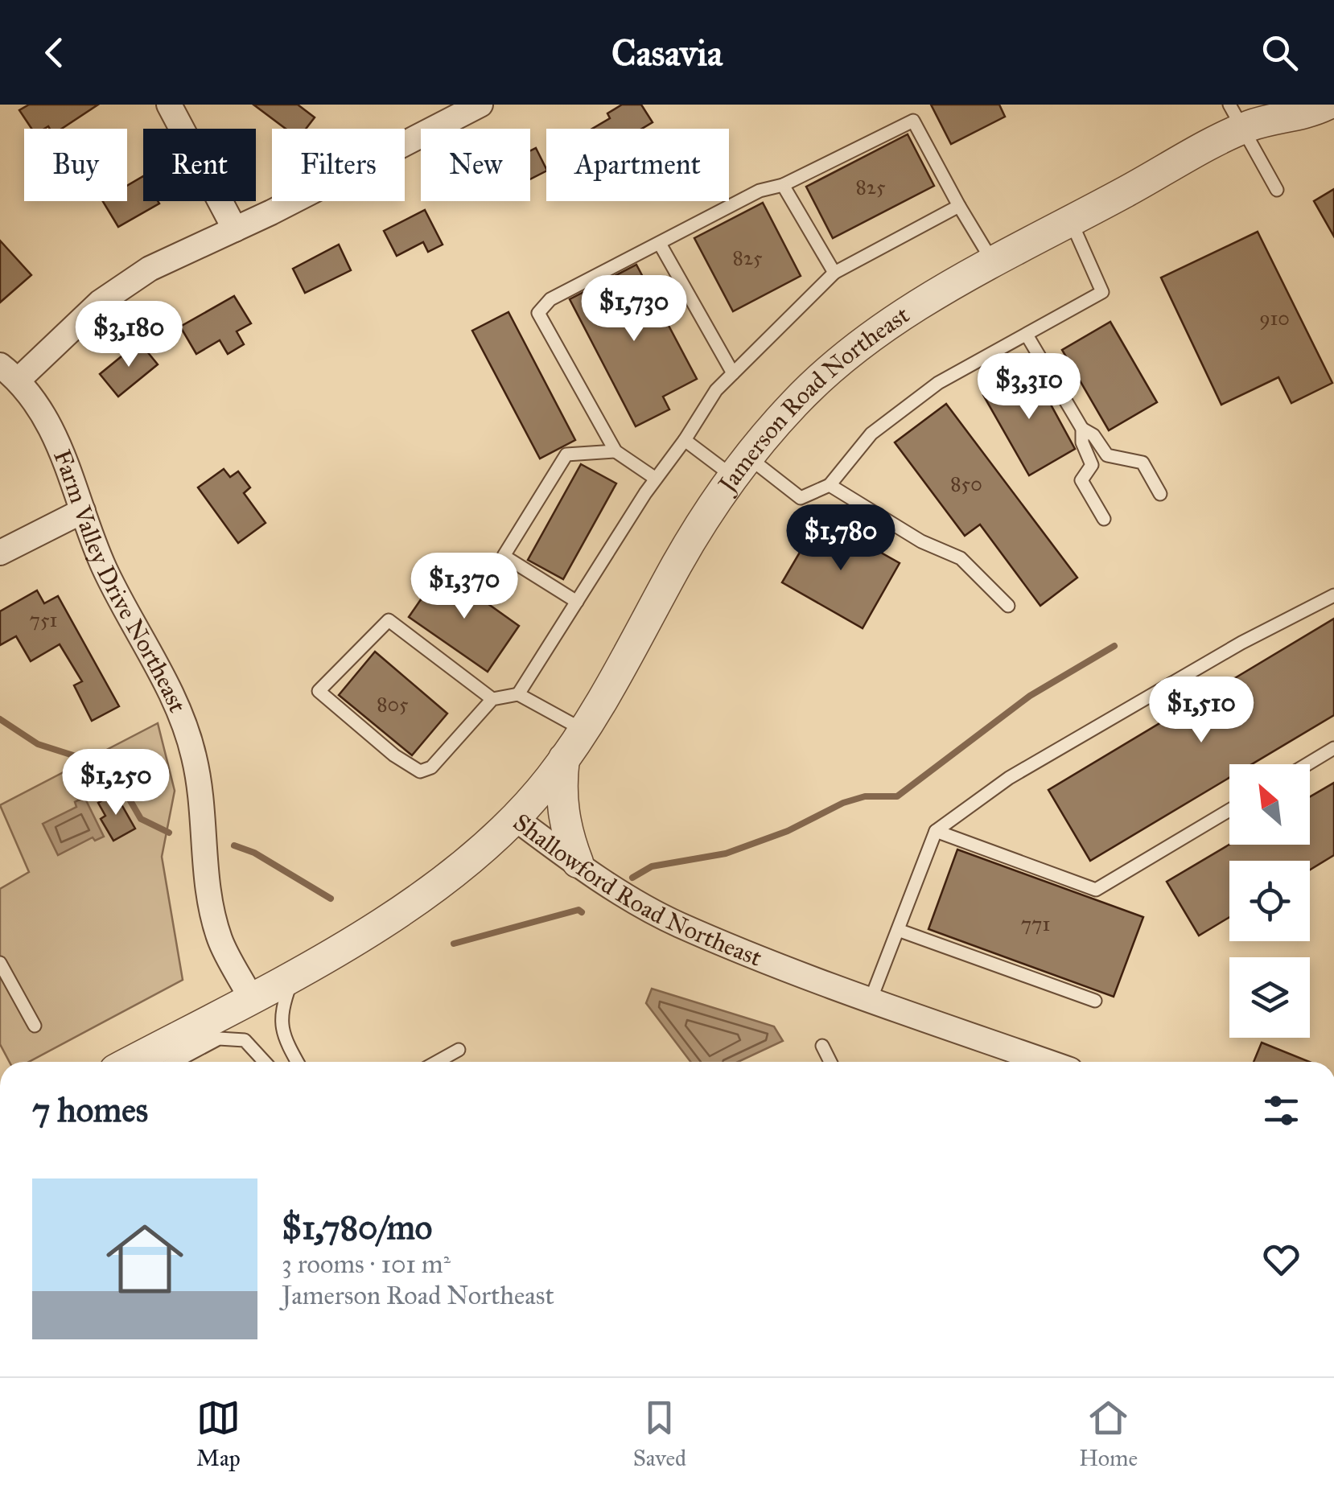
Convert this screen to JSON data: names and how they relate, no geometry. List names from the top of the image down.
{
  "streets": {
    "street": ["Jamerson Road Northeast", "Farm Valley Drive Northeast", "Shallowford Road Northeast"]
  },
  "crossings": [
    ["Jamerson Road Northeast", "Shallowford Road Northeast"],
    ["Farm Valley Drive Northeast", "Shallowford Road Northeast"]
  ],
  "house_numbers": [
    "825",
    "825",
    "910",
    "850",
    "751",
    "805",
    "771"
  ],
  "north": "top left",
  "page": {
    "header": "Casavia",
    "chip": [
      "Buy",
      "Rent",
      "Filters",
      "New",
      "Apartment"
    ],
    "price": [
      "$1,730",
      "$3,180",
      "$3,310",
      "$1,780",
      "$1,370",
      "$1,510",
      "$1,250"
    ],
    "heading": "7 homes",
    "list": [
      {
        "name": "$1,780/mo",
        "note": "3 rooms · 101 m² · Jamerson Road Northeast"
      }
    ],
    "tabs": ["Map", "Saved", "Home"]
  }
}
